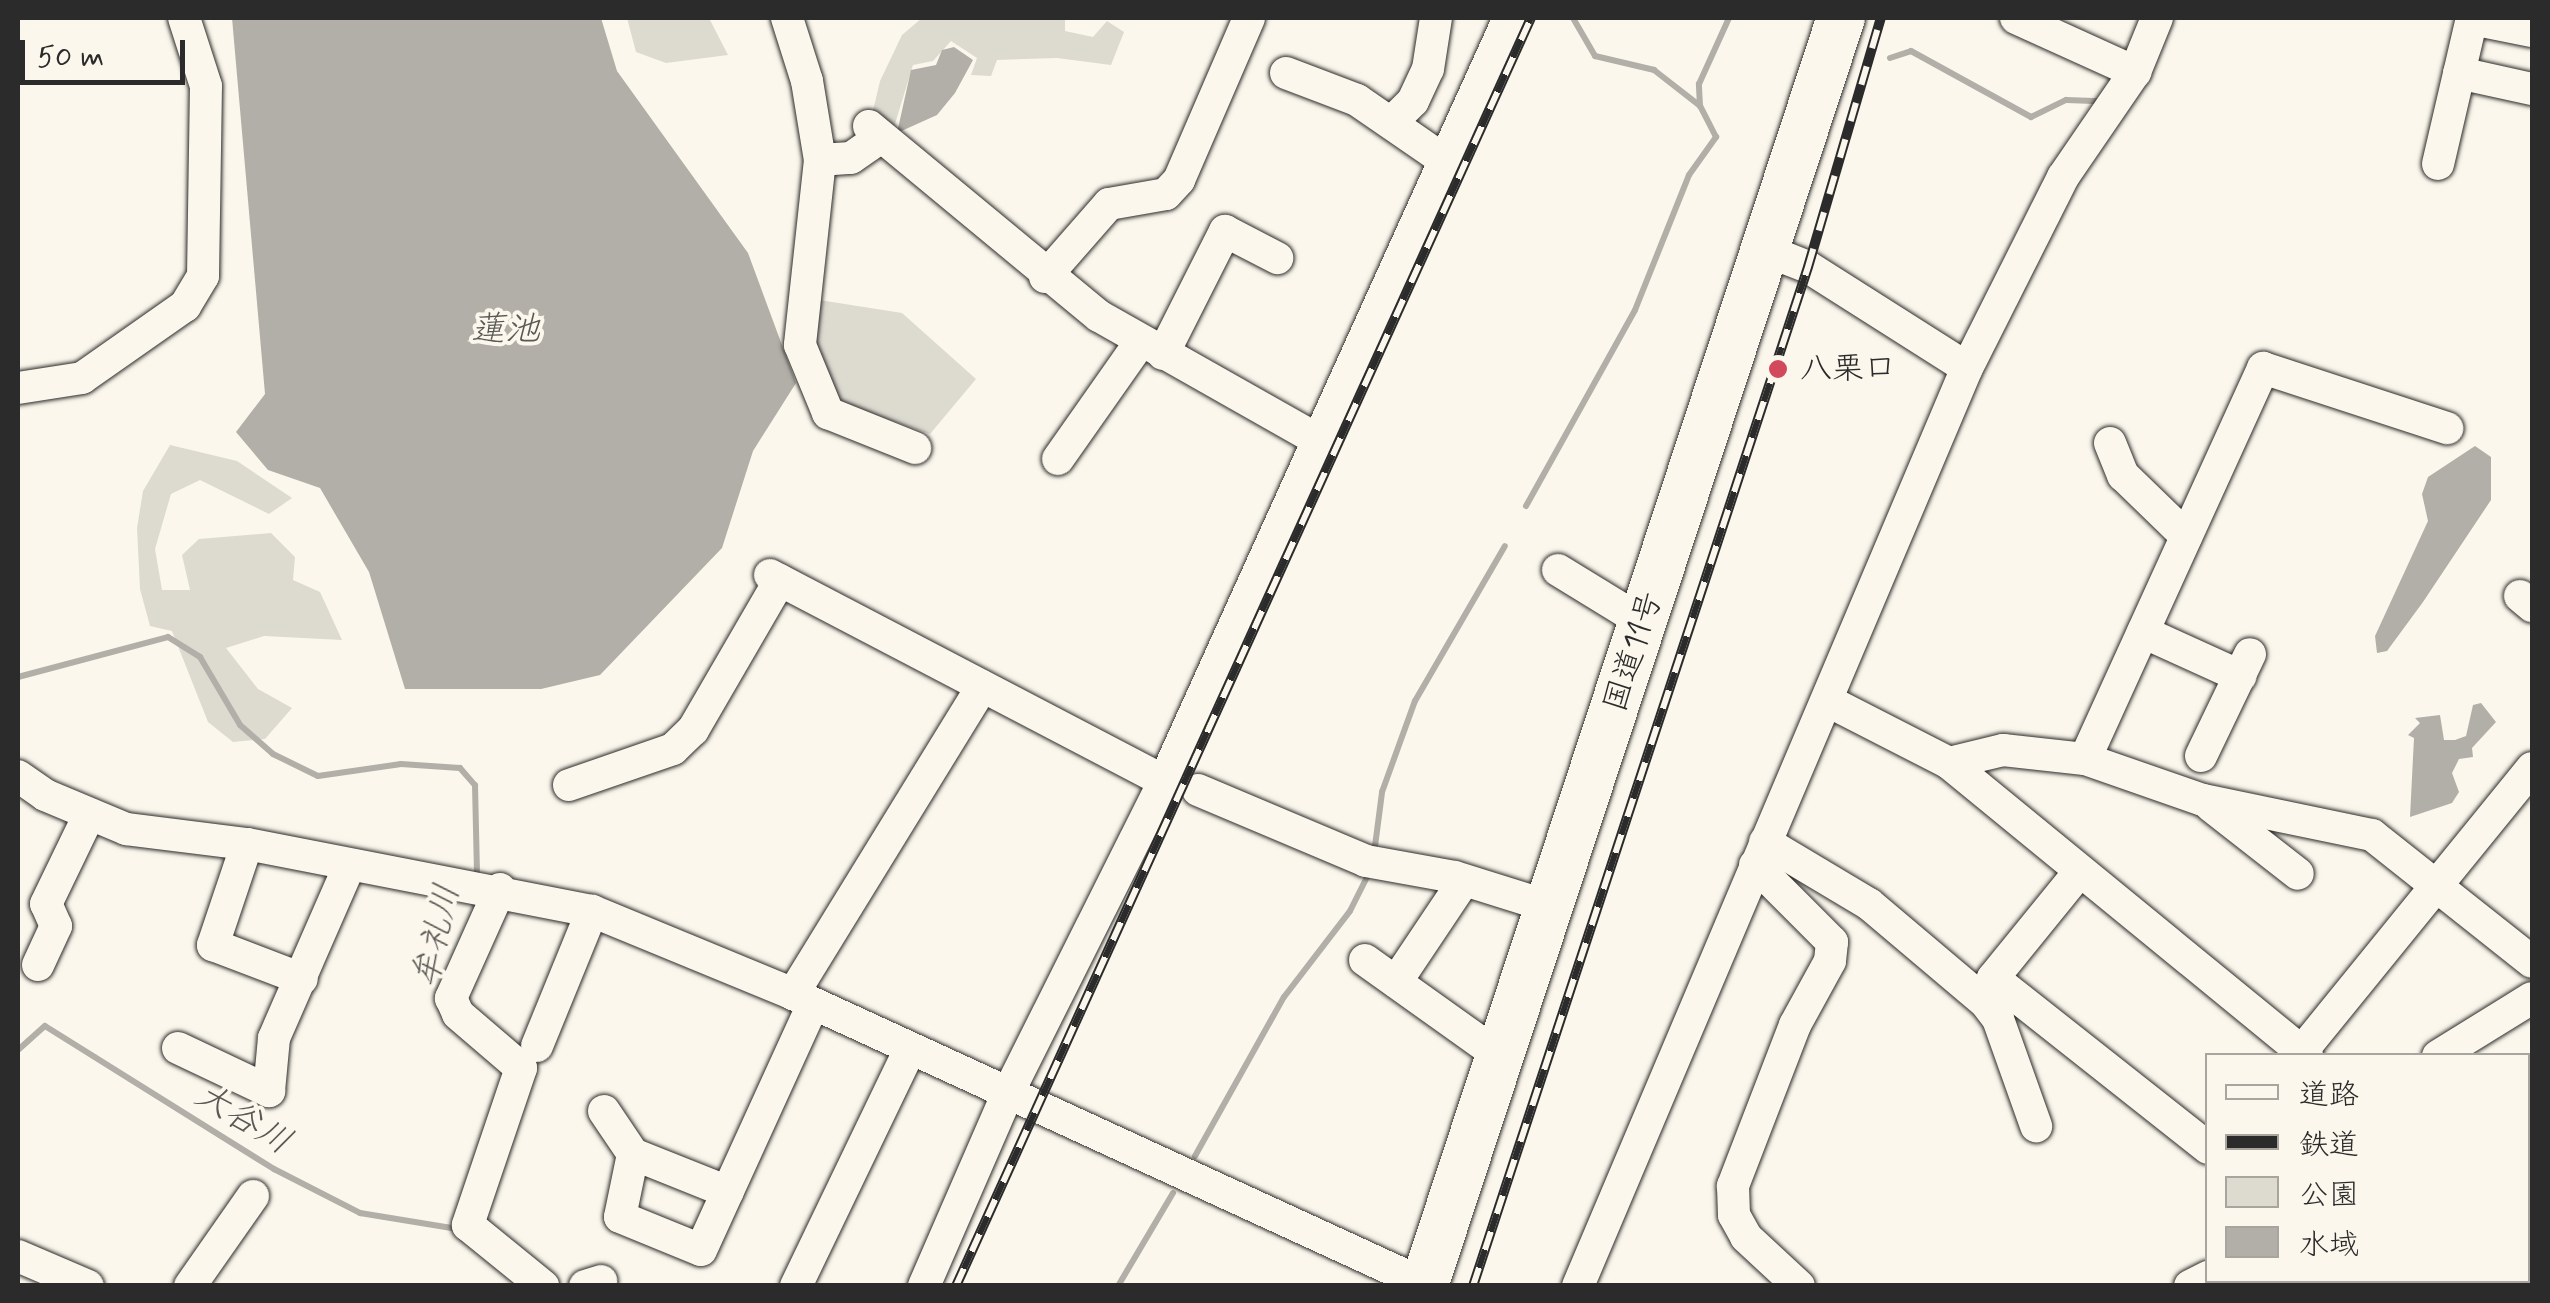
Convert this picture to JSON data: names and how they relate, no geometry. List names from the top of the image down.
{
  "streets": {
    "highway": ["国道11号"]
  },
  "water": ["蓮池", "牟礼川", "大谷川"],
  "places": ["八栗口"],
  "legend": [
    "道路",
    "鉄道",
    "公園",
    "水域"
  ],
  "scale_bar": "50 m"
}
